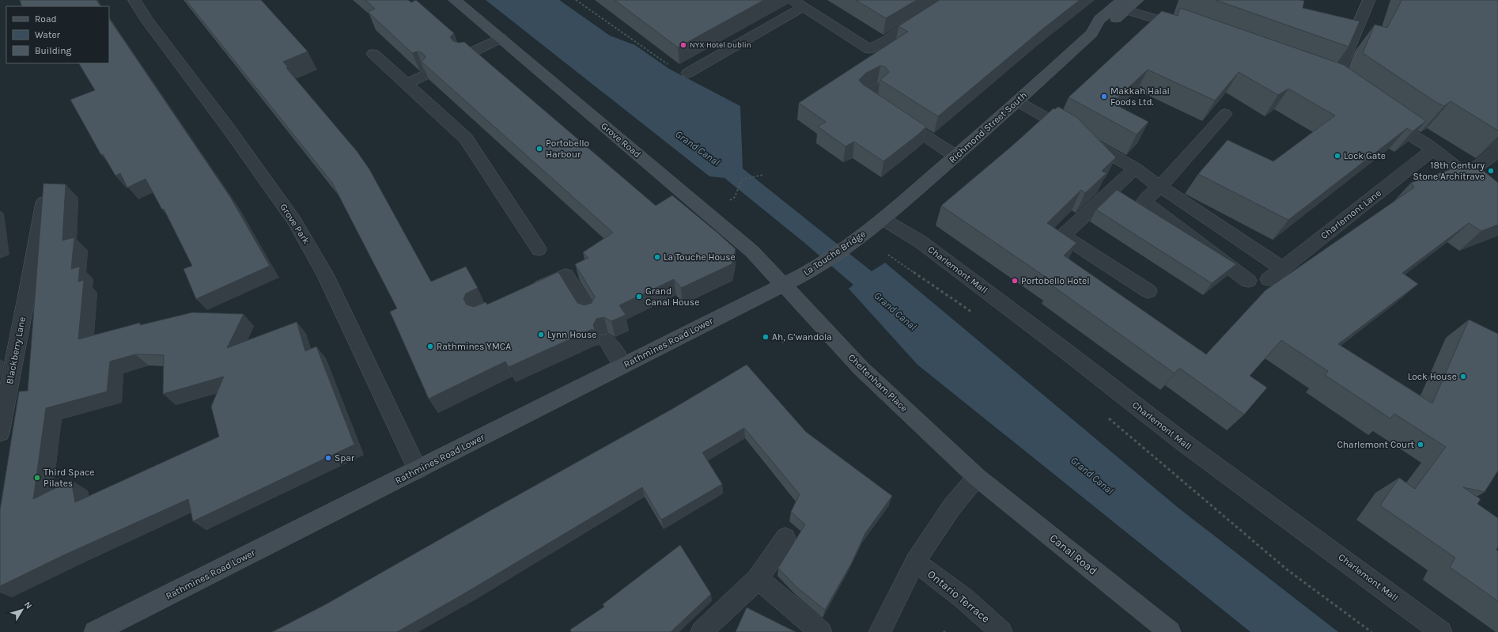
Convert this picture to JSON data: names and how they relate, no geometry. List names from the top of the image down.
{
  "streets": {
    "main road": [
      "Richmond Street South",
      "Grove Road",
      "La Touche Bridge",
      "Rathmines Road Lower",
      "Cheltenham Place",
      "Canal Road"
    ],
    "street": [
      "Charlemont Lane",
      "Grove Park",
      "Charlemont Mall",
      "Blackberry Lane",
      "Ontario Terrace"
    ]
  },
  "crossings": [
    ["Richmond Street South", "La Touche Bridge"],
    ["Richmond Street South", "Charlemont Mall"],
    ["Grove Road", "La Touche Bridge"],
    ["Grove Road", "Rathmines Road Lower"],
    ["Grove Road", "Cheltenham Place"],
    ["Grove Park", "Rathmines Road Lower"],
    ["La Touche Bridge", "Charlemont Mall"],
    ["La Touche Bridge", "Rathmines Road Lower"],
    ["La Touche Bridge", "Cheltenham Place"],
    ["Rathmines Road Lower", "Cheltenham Place"],
    ["Cheltenham Place", "Canal Road"]
  ],
  "water": ["Grand Canal"],
  "places": [
    "NYX Hotel Dublin",
    "Makkah Halal Foods Ltd.",
    "Portobello Harbour",
    "Lock Gate",
    "18th Century Stone Architrave",
    "La Touche House",
    "Portobello Hotel",
    "Grand Canal House",
    "Lynn House",
    "Ah, G’wandola",
    "Rathmines YMCA",
    "Lock House",
    "Charlemont Court",
    "Spar",
    "Third Space Pilates"
  ],
  "legend": ["Road", "Water", "Building"],
  "north": "top right"
}
